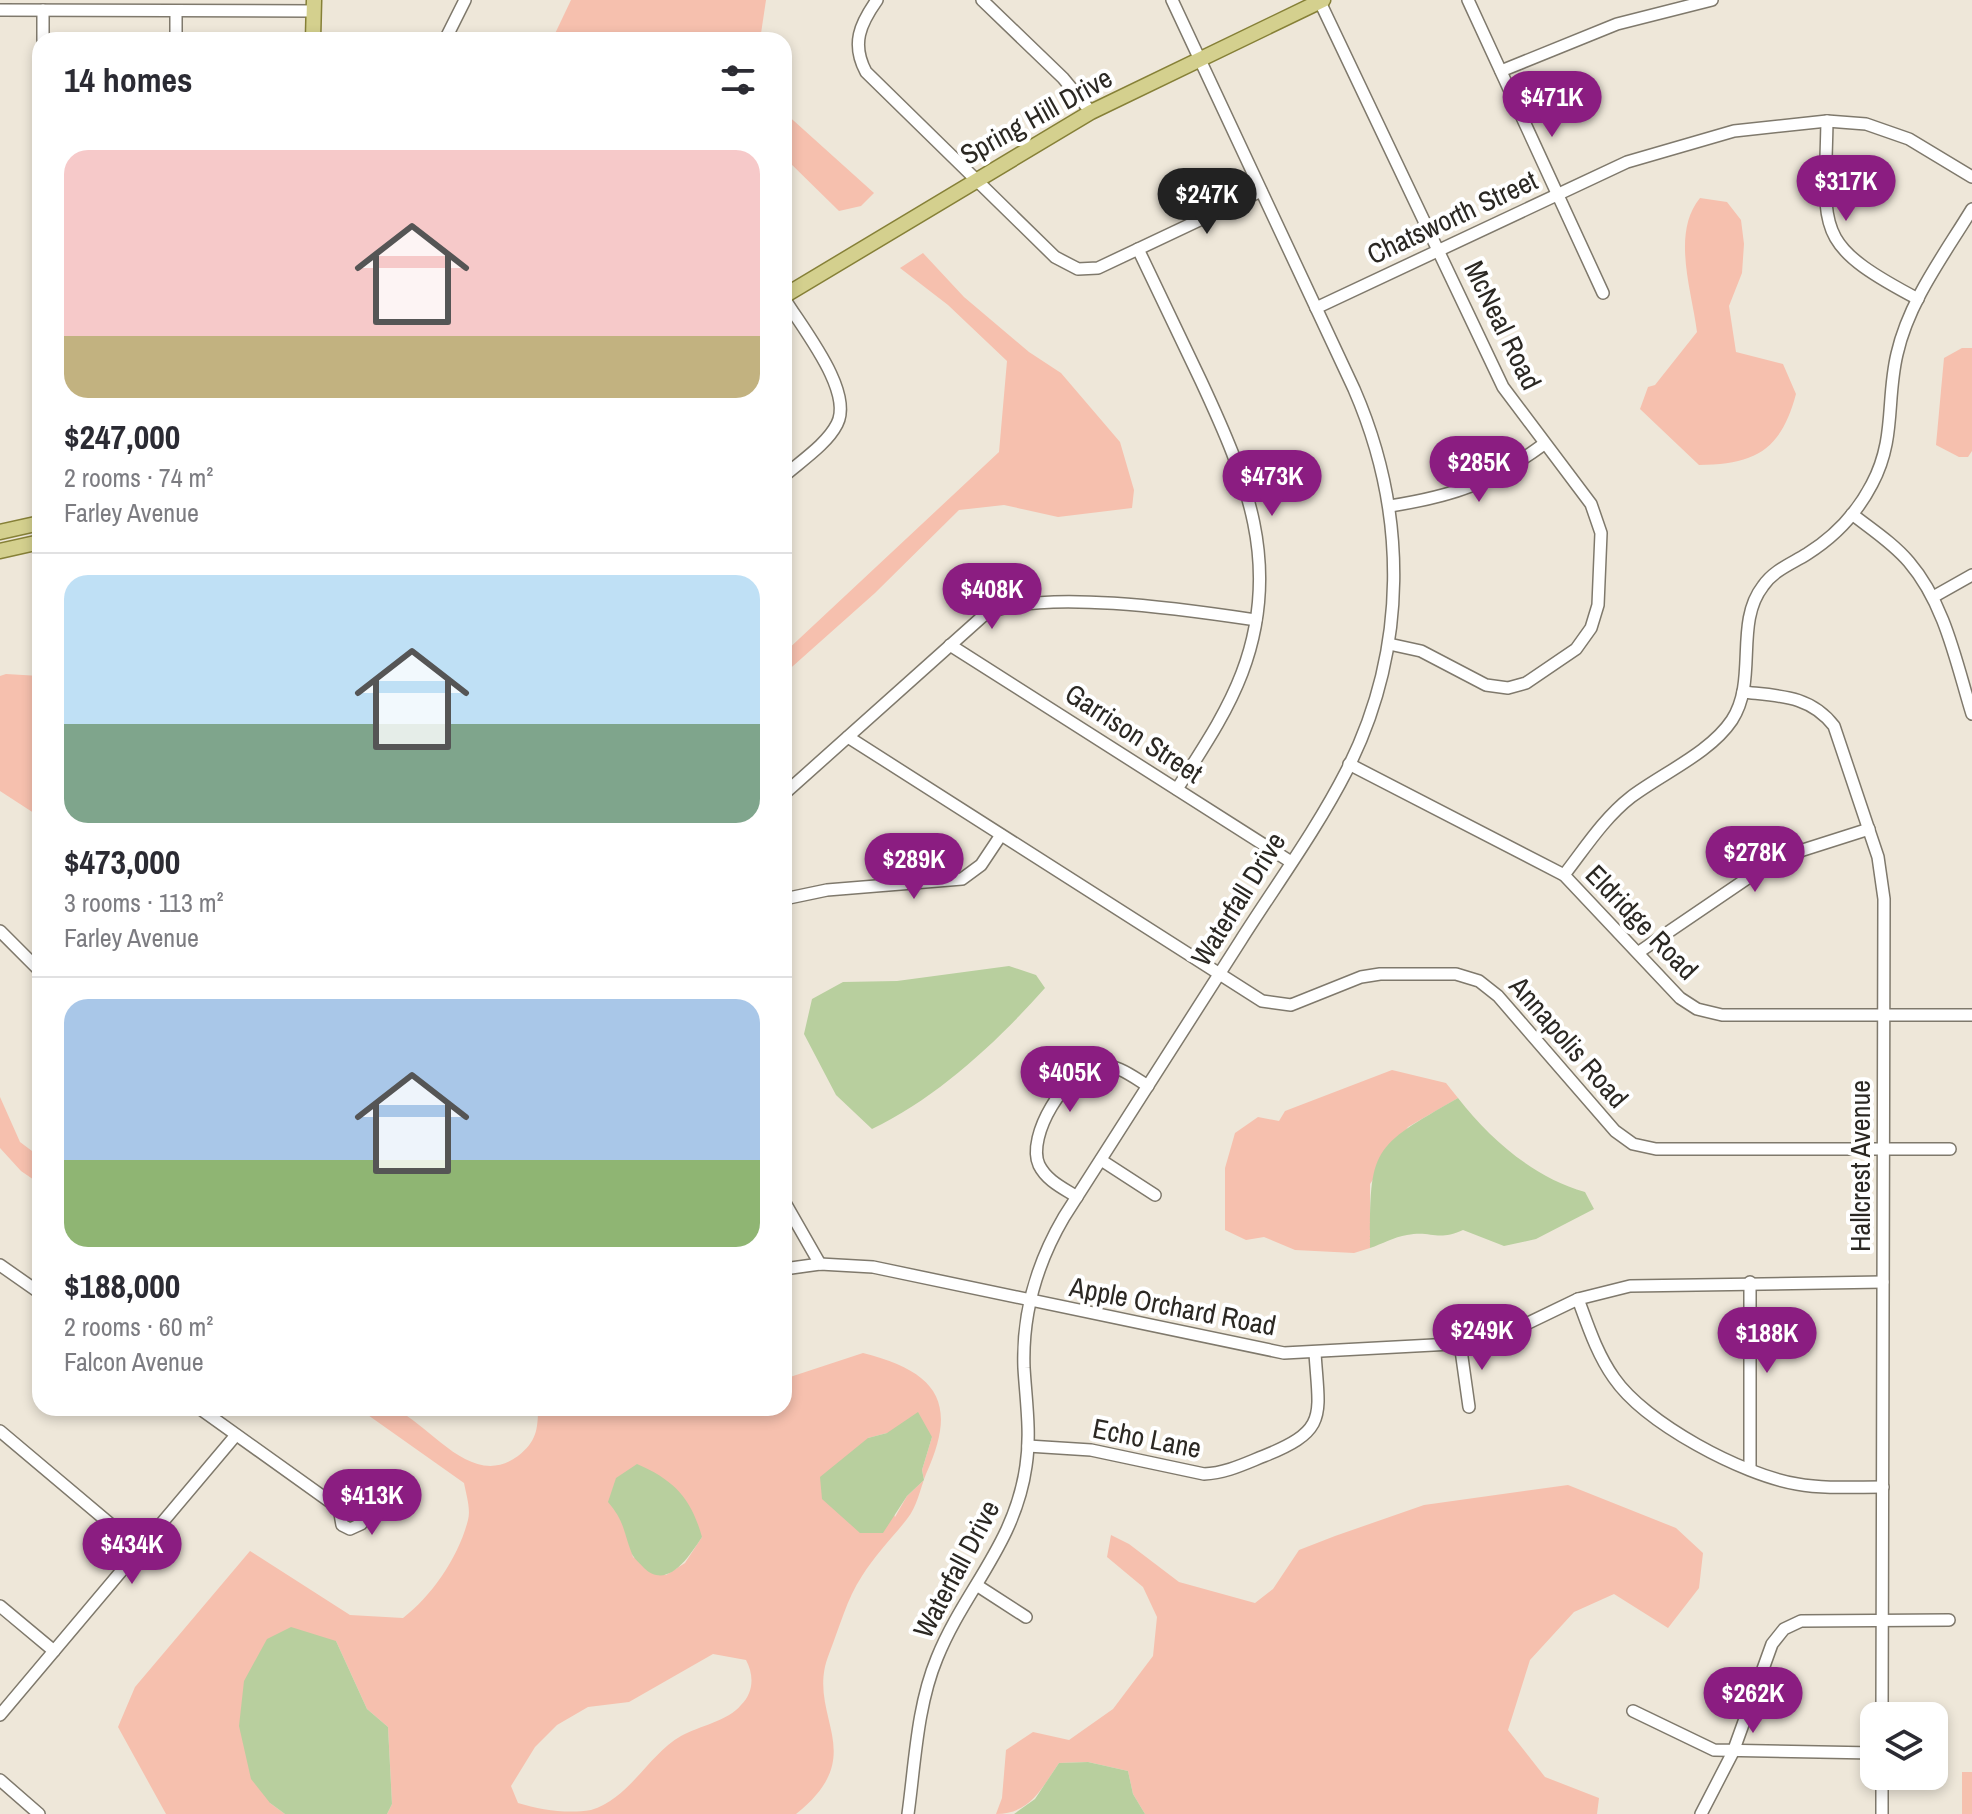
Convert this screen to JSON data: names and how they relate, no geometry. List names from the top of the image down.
{
  "streets": {
    "main road": ["Spring Hill Drive"],
    "street": [
      "Chatsworth Street",
      "McNeal Road",
      "Garrison Street",
      "Waterfall Drive",
      "Eldridge Road",
      "Annapolis Road",
      "Hallcrest Avenue",
      "Apple Orchard Road",
      "Echo Lane"
    ]
  },
  "crossings": [
    ["Spring Hill Drive", "McNeal Road"],
    ["Spring Hill Drive", "Waterfall Drive"],
    ["Chatsworth Street", "McNeal Road"],
    ["Chatsworth Street", "Waterfall Drive"],
    ["McNeal Road", "Waterfall Drive"],
    ["Garrison Street", "Waterfall Drive"],
    ["Waterfall Drive", "Eldridge Road"],
    ["Waterfall Drive", "Annapolis Road"],
    ["Waterfall Drive", "Apple Orchard Road"],
    ["Waterfall Drive", "Echo Lane"],
    ["Eldridge Road", "Hallcrest Avenue"],
    ["Annapolis Road", "Hallcrest Avenue"],
    ["Hallcrest Avenue", "Apple Orchard Road"],
    ["Apple Orchard Road", "Echo Lane"]
  ],
  "page": {
    "heading": "14 homes",
    "price": [
      "$471K",
      "$317K",
      "$247K",
      "$285K",
      "$473K",
      "$408K",
      "$278K",
      "$289K",
      "$405K",
      "$249K",
      "$188K",
      "$413K",
      "$434K",
      "$262K"
    ],
    "list": [
      {
        "name": "$247,000",
        "note": "2 rooms · 74 m² · Farley Avenue"
      },
      {
        "name": "$473,000",
        "note": "3 rooms · 113 m² · Farley Avenue"
      },
      {
        "name": "$188,000",
        "note": "2 rooms · 60 m² · Falcon Avenue"
      }
    ]
  }
}
